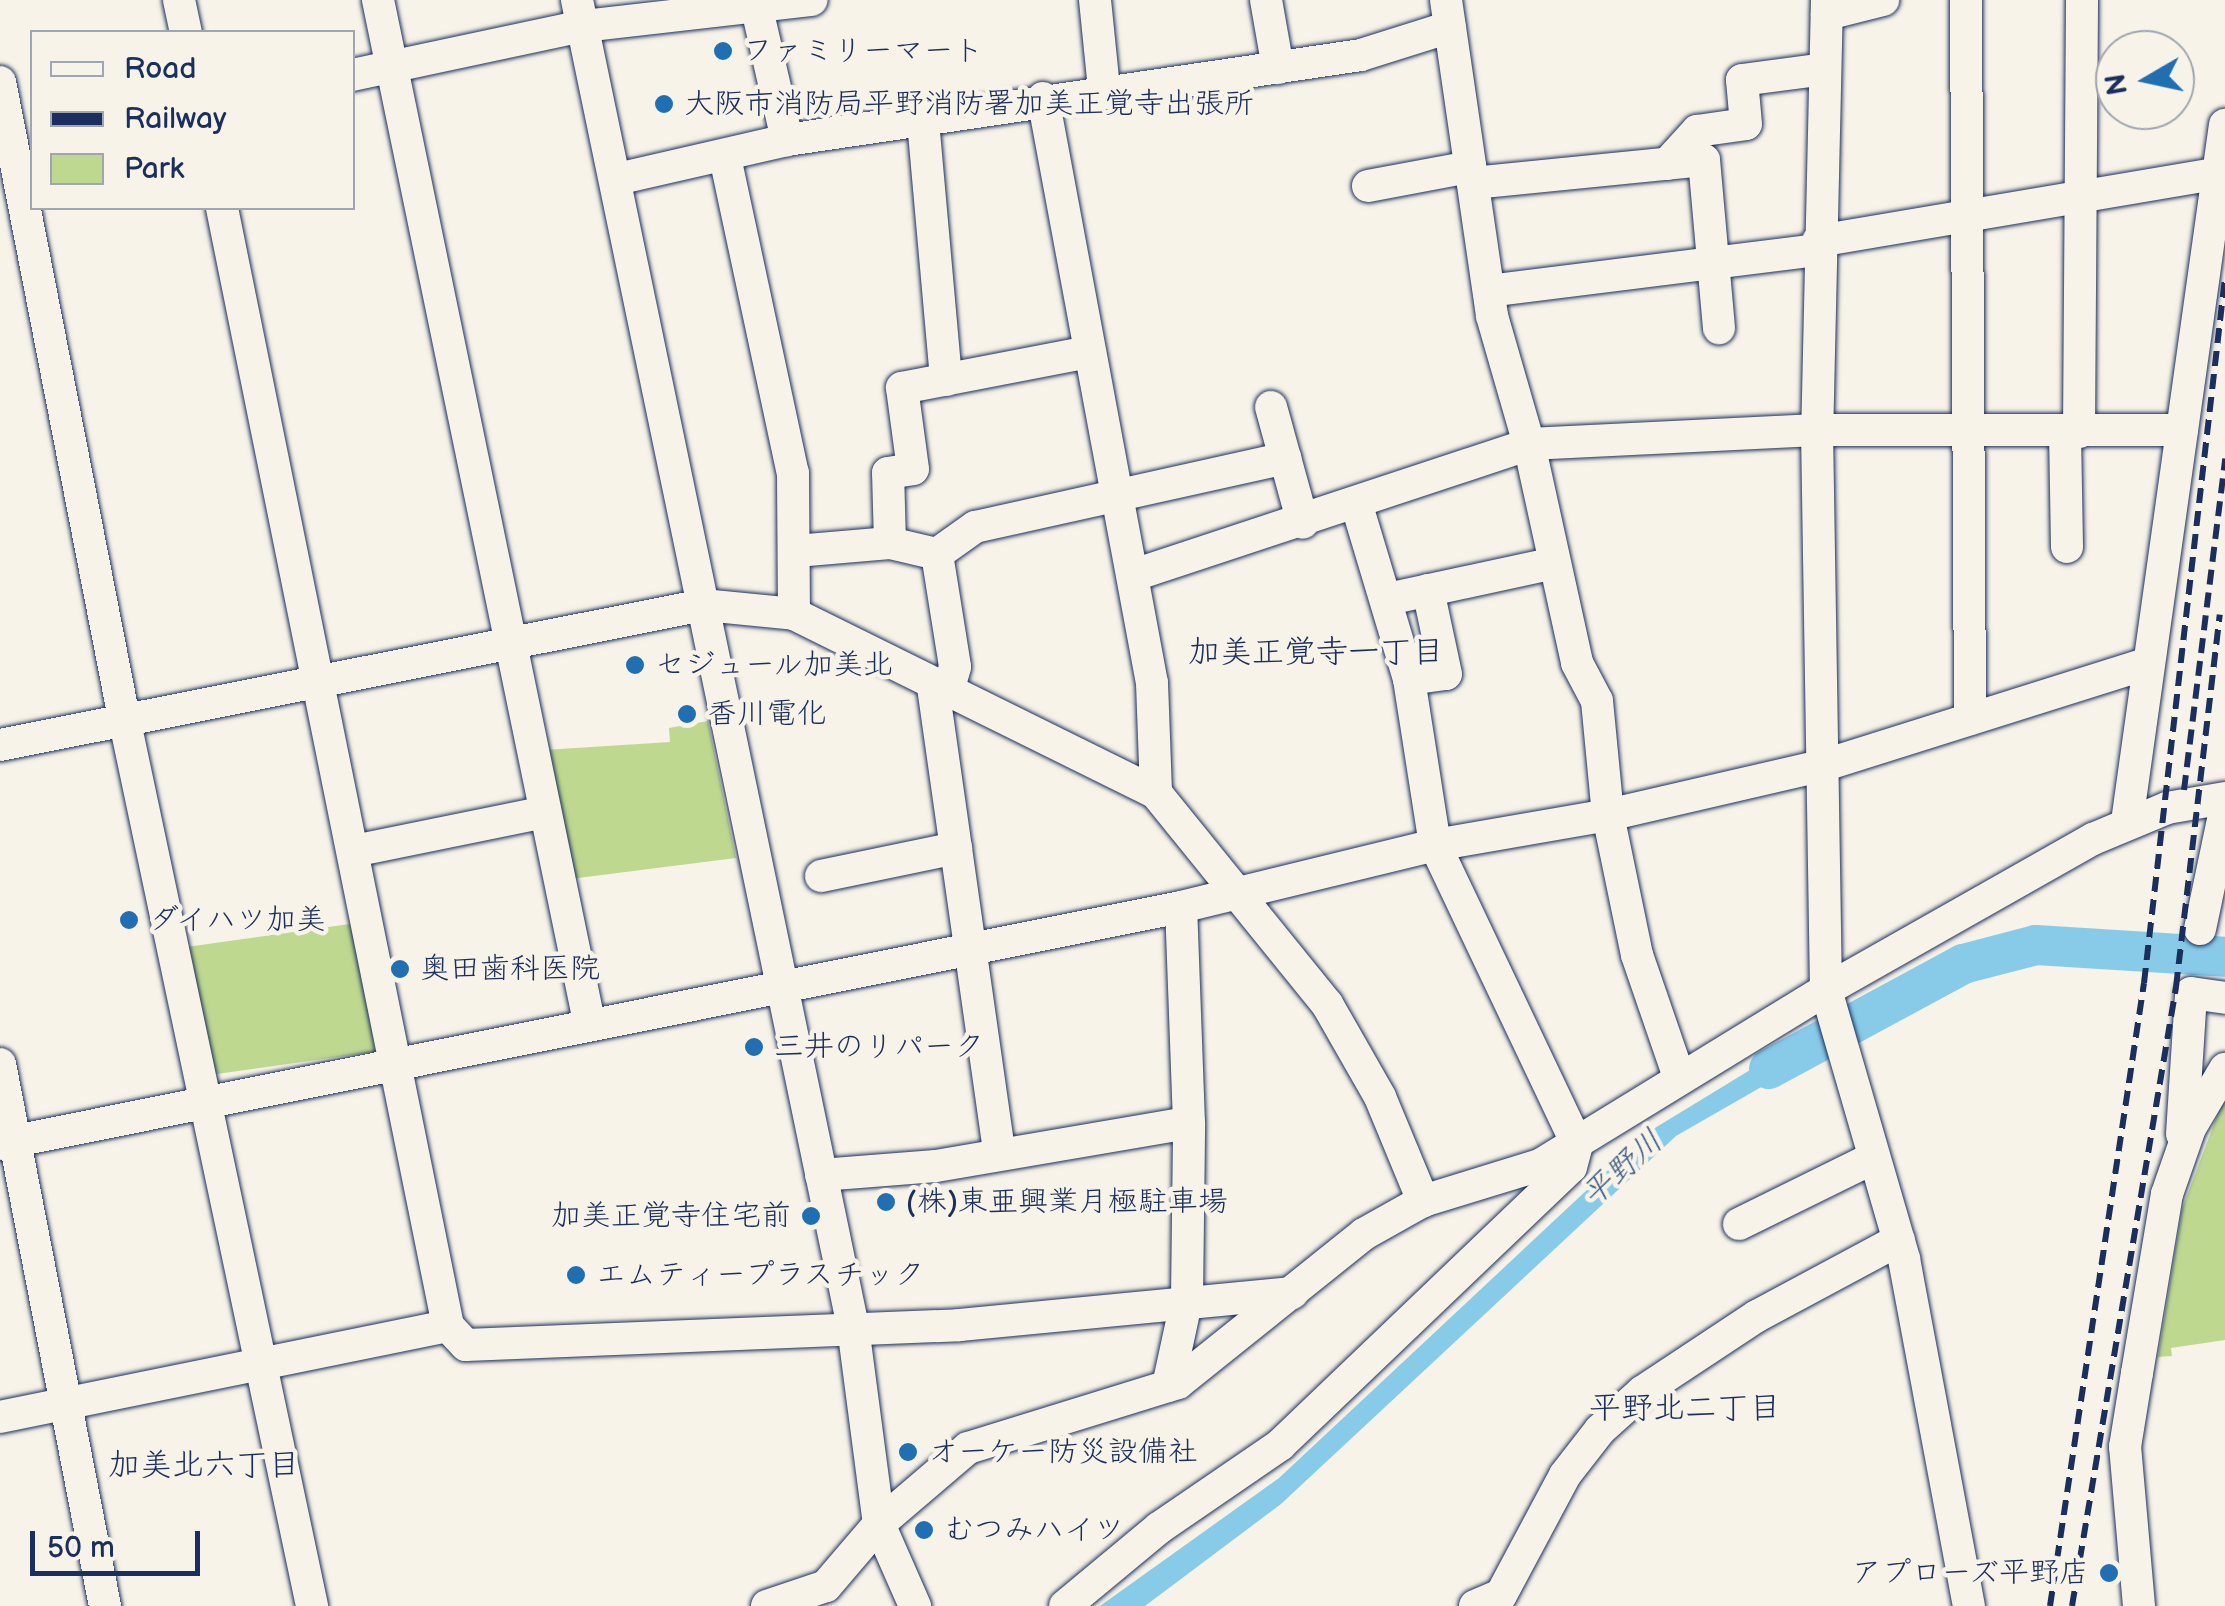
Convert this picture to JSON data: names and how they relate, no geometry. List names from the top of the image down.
{
  "districts": ["加美正覚寺一丁目", "平野北二丁目", "加美北六丁目"],
  "water": ["平野川"],
  "places": [
    "ファミリーマート",
    "大阪市消防局平野消防署加美正覚寺出張所",
    "セジュール加美北",
    "香川電化",
    "ダイハツ加美",
    "奥田歯科医院",
    "三井のリパーク",
    "(株)東亜興業月極駐車場",
    "加美正覚寺住宅前",
    "エムティープラスチック",
    "オーケー防災設備社",
    "むつみハイツ",
    "アプローズ平野店"
  ],
  "legend": ["Road", "Railway", "Park"],
  "scale_bar": "50 m",
  "north": "left"
}
